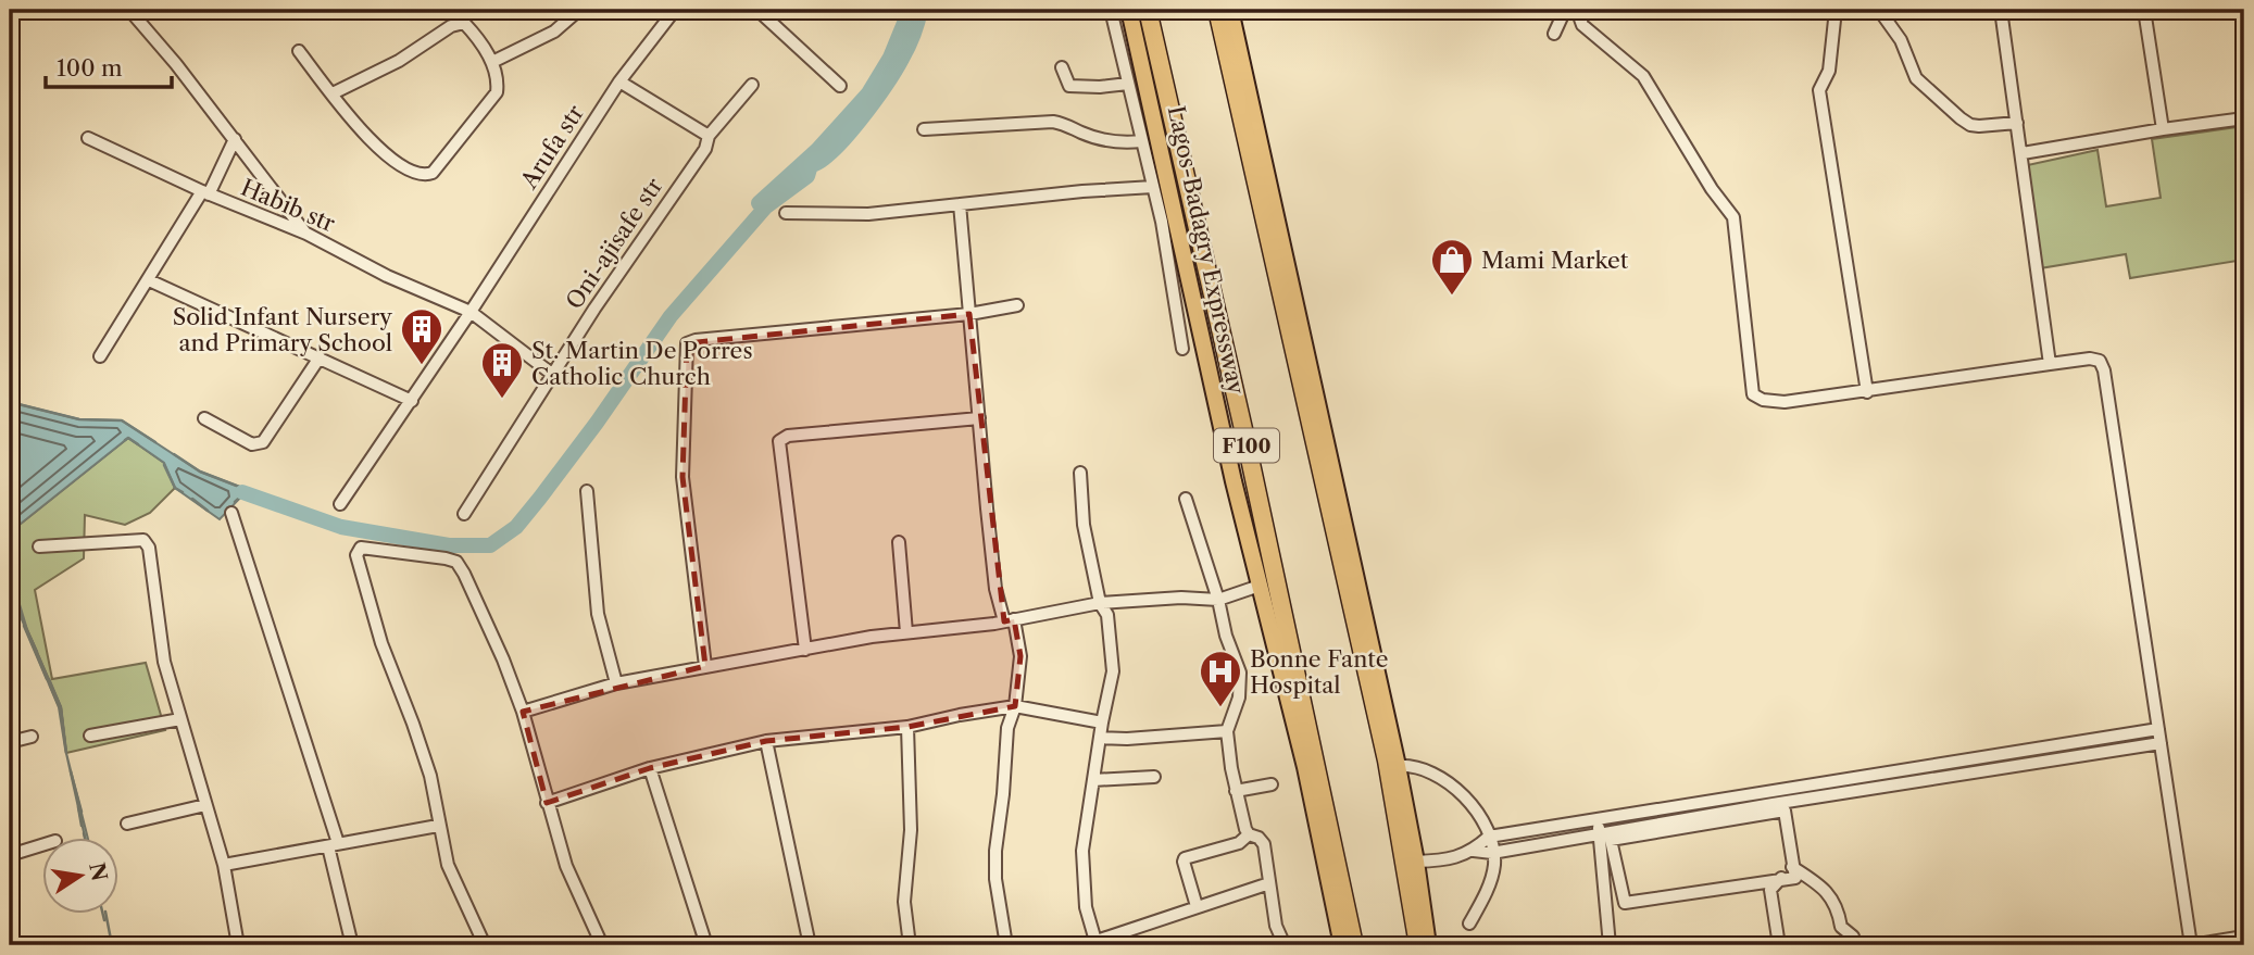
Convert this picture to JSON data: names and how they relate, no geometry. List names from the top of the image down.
{
  "streets": {
    "highway": ["Lagos-Badagry Expressway", "F100"],
    "street": ["Arufa str", "Habib str", "Oni-ajisafe str"]
  },
  "crossings": [
    ["Arufa str", "Habib str"]
  ],
  "places": {
    "shop": ["Mami Market"],
    "building": ["Solid Infant Nursery and Primary School", "St. Martin De Porres Catholic Church"],
    "hospital": ["Bonne Fante Hospital"]
  },
  "scale_bar": "100 m",
  "north": "right"
}
